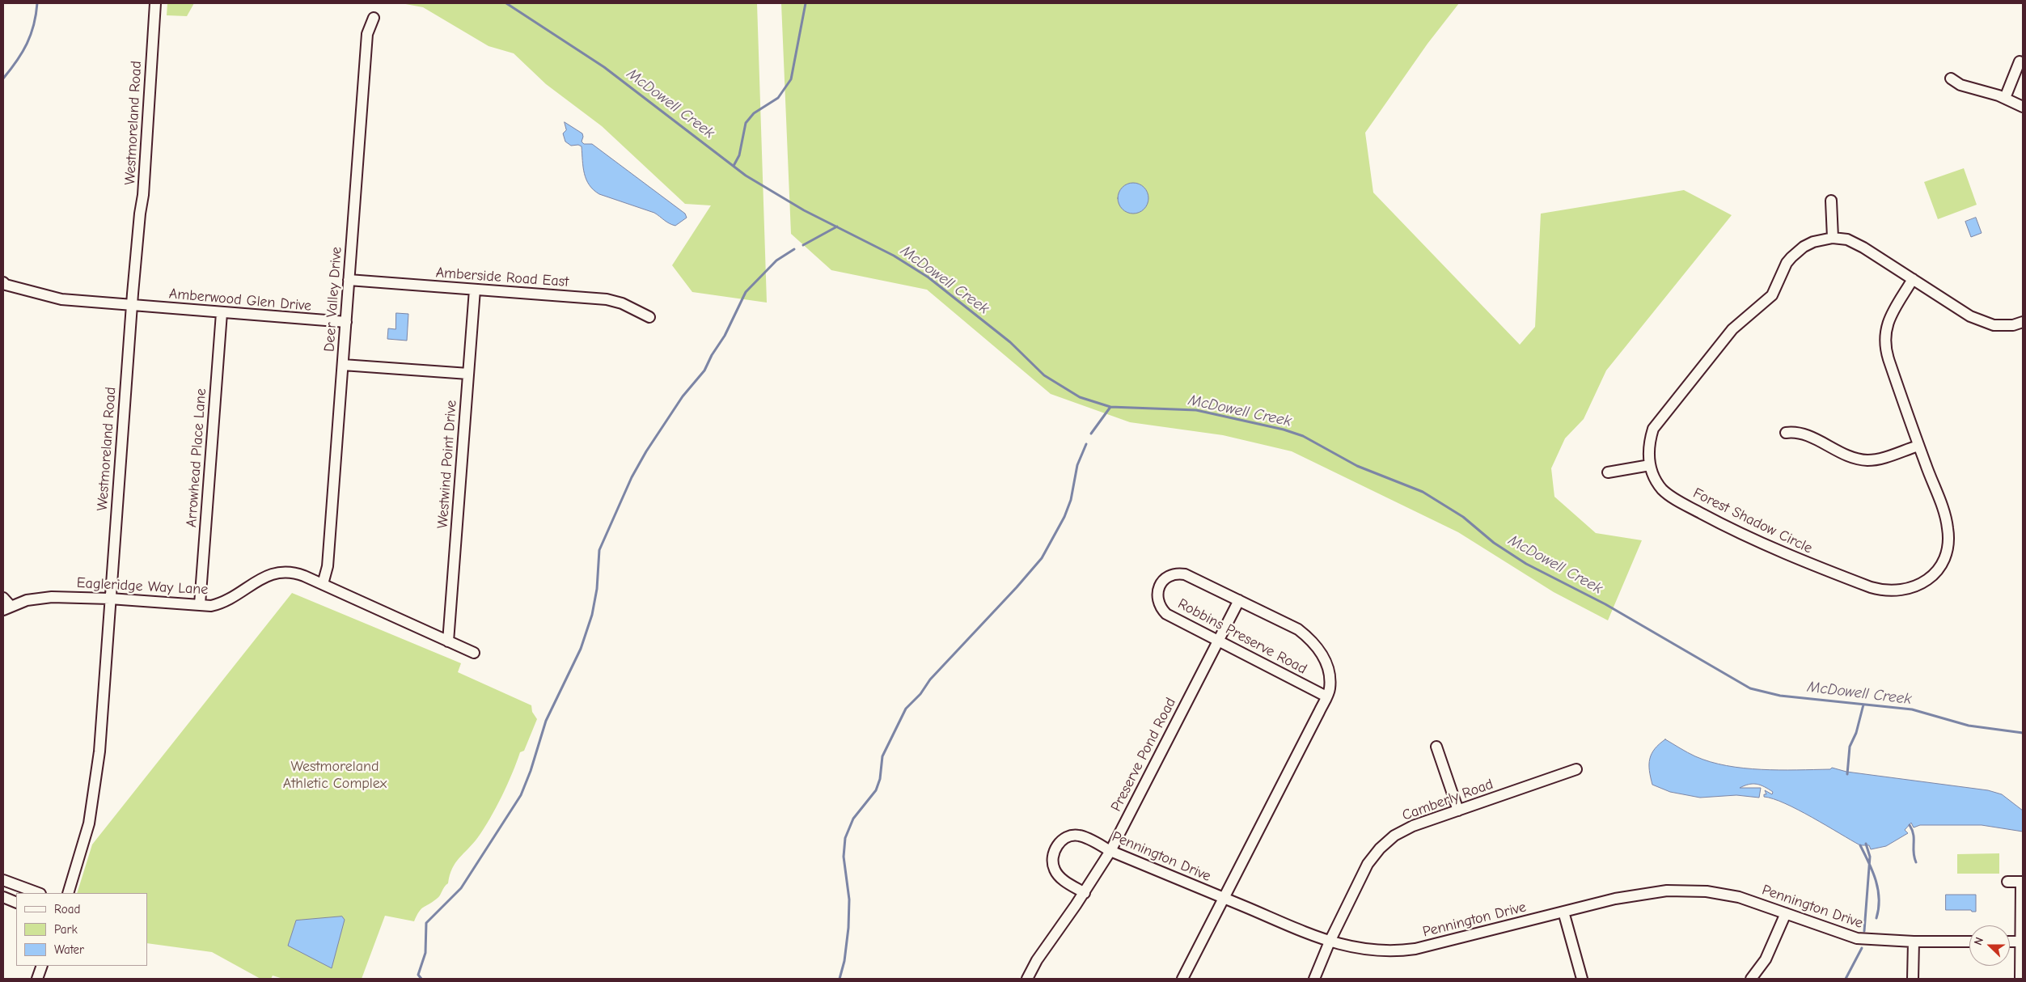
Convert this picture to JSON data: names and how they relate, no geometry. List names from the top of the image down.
{
  "streets": {
    "street": [
      "Westmoreland Road",
      "Amberside Road East",
      "Deer Valley Drive",
      "Amberwood Glen Drive",
      "Arrowhead Place Lane",
      "Westwind Point Drive",
      "Forest Shadow Circle",
      "Eagleridge Way Lane",
      "Robbins Preserve Road",
      "Preserve Pond Road",
      "Camberly Road",
      "Pennington Drive"
    ]
  },
  "crossings": [
    ["Westmoreland Road", "Amberwood Glen Drive"],
    ["Westmoreland Road", "Eagleridge Way Lane"],
    ["Amberside Road East", "Deer Valley Drive"],
    ["Amberside Road East", "Westwind Point Drive"],
    ["Deer Valley Drive", "Amberwood Glen Drive"],
    ["Deer Valley Drive", "Eagleridge Way Lane"],
    ["Amberwood Glen Drive", "Arrowhead Place Lane"],
    ["Arrowhead Place Lane", "Eagleridge Way Lane"],
    ["Westwind Point Drive", "Eagleridge Way Lane"],
    ["Robbins Preserve Road", "Preserve Pond Road"],
    ["Robbins Preserve Road", "Pennington Drive"],
    ["Preserve Pond Road", "Pennington Drive"],
    ["Camberly Road", "Pennington Drive"]
  ],
  "water": ["McDowell Creek"],
  "parks": ["Westmoreland Athletic Complex"],
  "legend": ["Road", "Park", "Water"],
  "north": "left"
}
